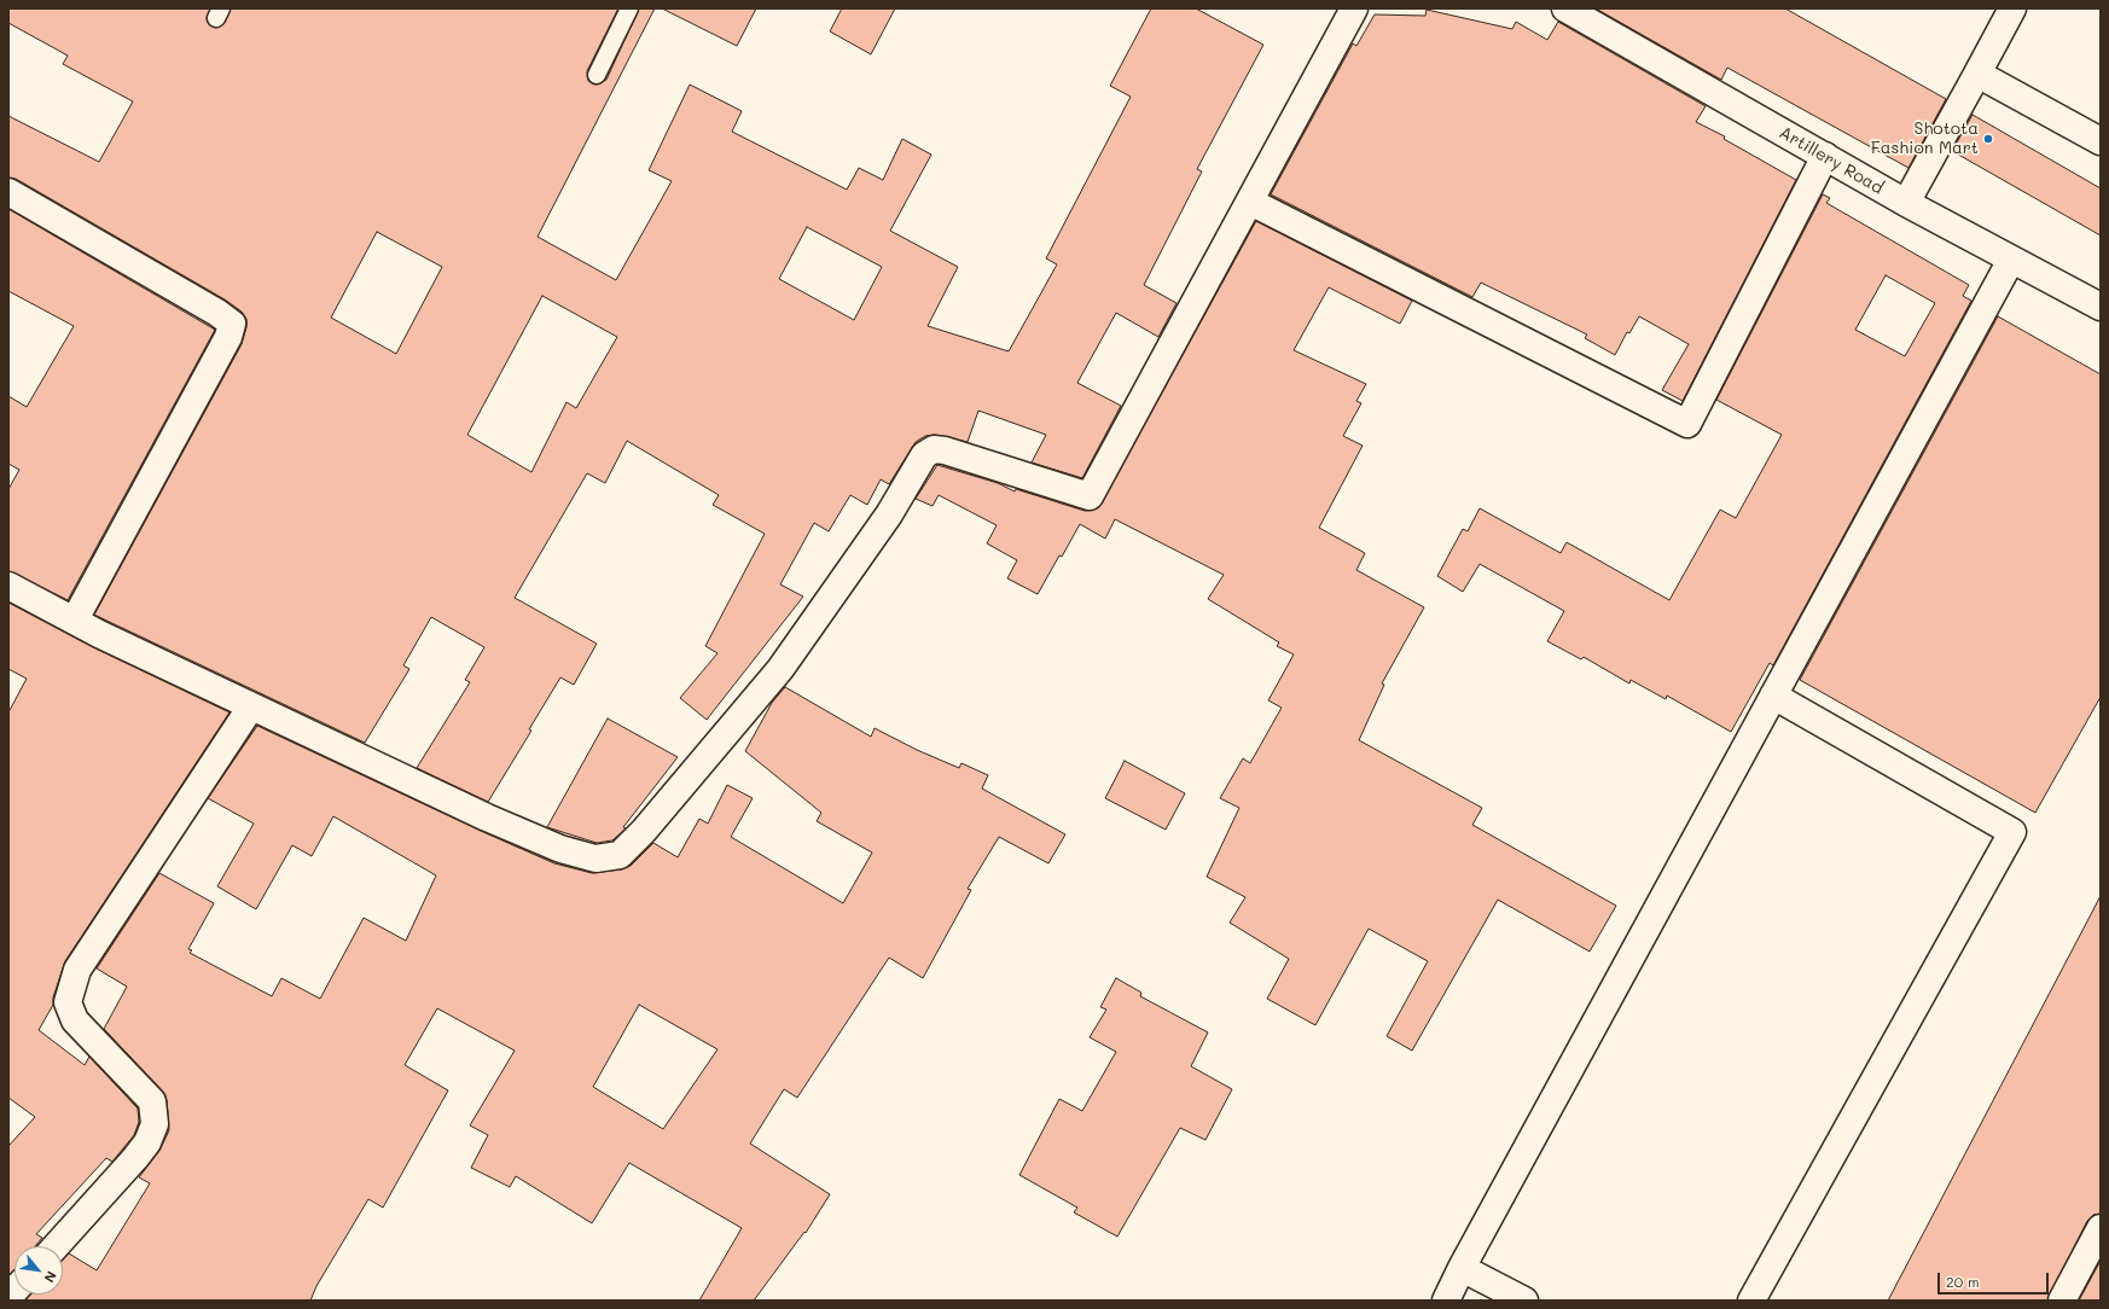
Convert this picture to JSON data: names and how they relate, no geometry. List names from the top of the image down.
{
  "streets": {
    "street": ["Artillery Road"]
  },
  "places": ["Shotota Fashion Mart"],
  "scale_bar": "20 m",
  "north": "bottom right"
}
